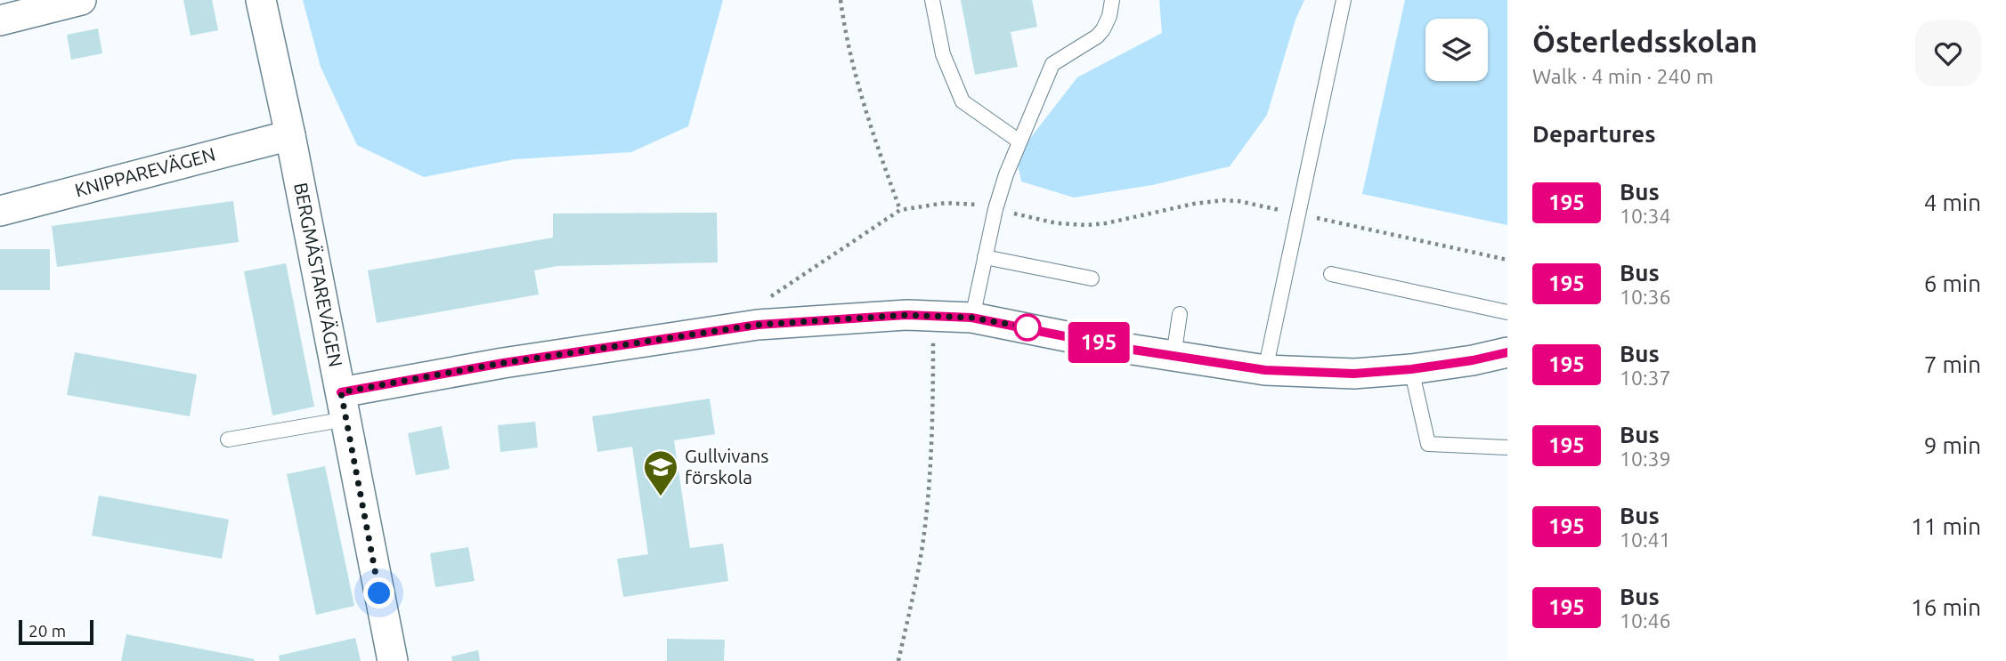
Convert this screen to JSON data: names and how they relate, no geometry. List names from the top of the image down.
{
  "streets": {
    "street": ["KNIPPAREVÄGEN", "BERGMÄSTAREVÄGEN"]
  },
  "crossings": [
    ["KNIPPAREVÄGEN", "BERGMÄSTAREVÄGEN"]
  ],
  "places": {
    "school or university": ["Gullvivans förskola"]
  },
  "lines": ["bus line 195"],
  "scale_bar": "20 m",
  "page": {
    "on_map": "195",
    "heading": [
      ["Österledsskolan", "Walk · 4 min · 240 m"],
      "Departures"
    ],
    "list": [
      {
        "mark": "195",
        "name": "Bus",
        "note": "10:34",
        "value": "4 min"
      },
      {
        "mark": "195",
        "name": "Bus",
        "note": "10:36",
        "value": "6 min"
      },
      {
        "mark": "195",
        "name": "Bus",
        "note": "10:37",
        "value": "7 min"
      },
      {
        "mark": "195",
        "name": "Bus",
        "note": "10:39",
        "value": "9 min"
      },
      {
        "mark": "195",
        "name": "Bus",
        "note": "10:41",
        "value": "11 min"
      },
      {
        "mark": "195",
        "name": "Bus",
        "note": "10:46",
        "value": "16 min"
      }
    ],
    "scale": "20 m"
  }
}
